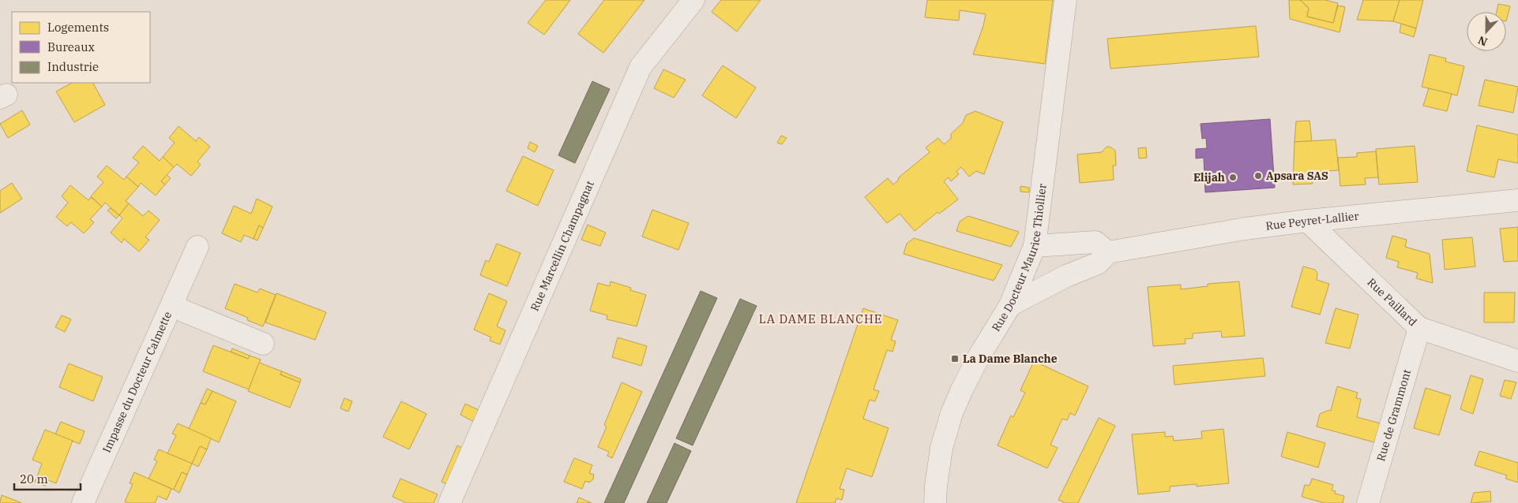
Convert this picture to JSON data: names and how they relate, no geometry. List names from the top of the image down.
{
  "streets": {
    "street": [
      "Rue Peyret-Lallier",
      "Rue Marcellin Champagnat",
      "Rue Docteur Maurice Thiollier",
      "Rue Paillard",
      "Impasse du Docteur Calmette",
      "Rue de Grammont"
    ]
  },
  "crossings": [
    ["Rue Peyret-Lallier", "Rue Paillard"],
    ["Rue Paillard", "Rue de Grammont"]
  ],
  "districts": ["LA DAME BLANCHE"],
  "places": {
    "other": ["Apsara SAS", "Elijah"],
    "transit": ["La Dame Blanche"]
  },
  "legend": ["Logements", "Bureaux", "Industrie"],
  "scale_bar": "20 m",
  "north": "bottom"
}
